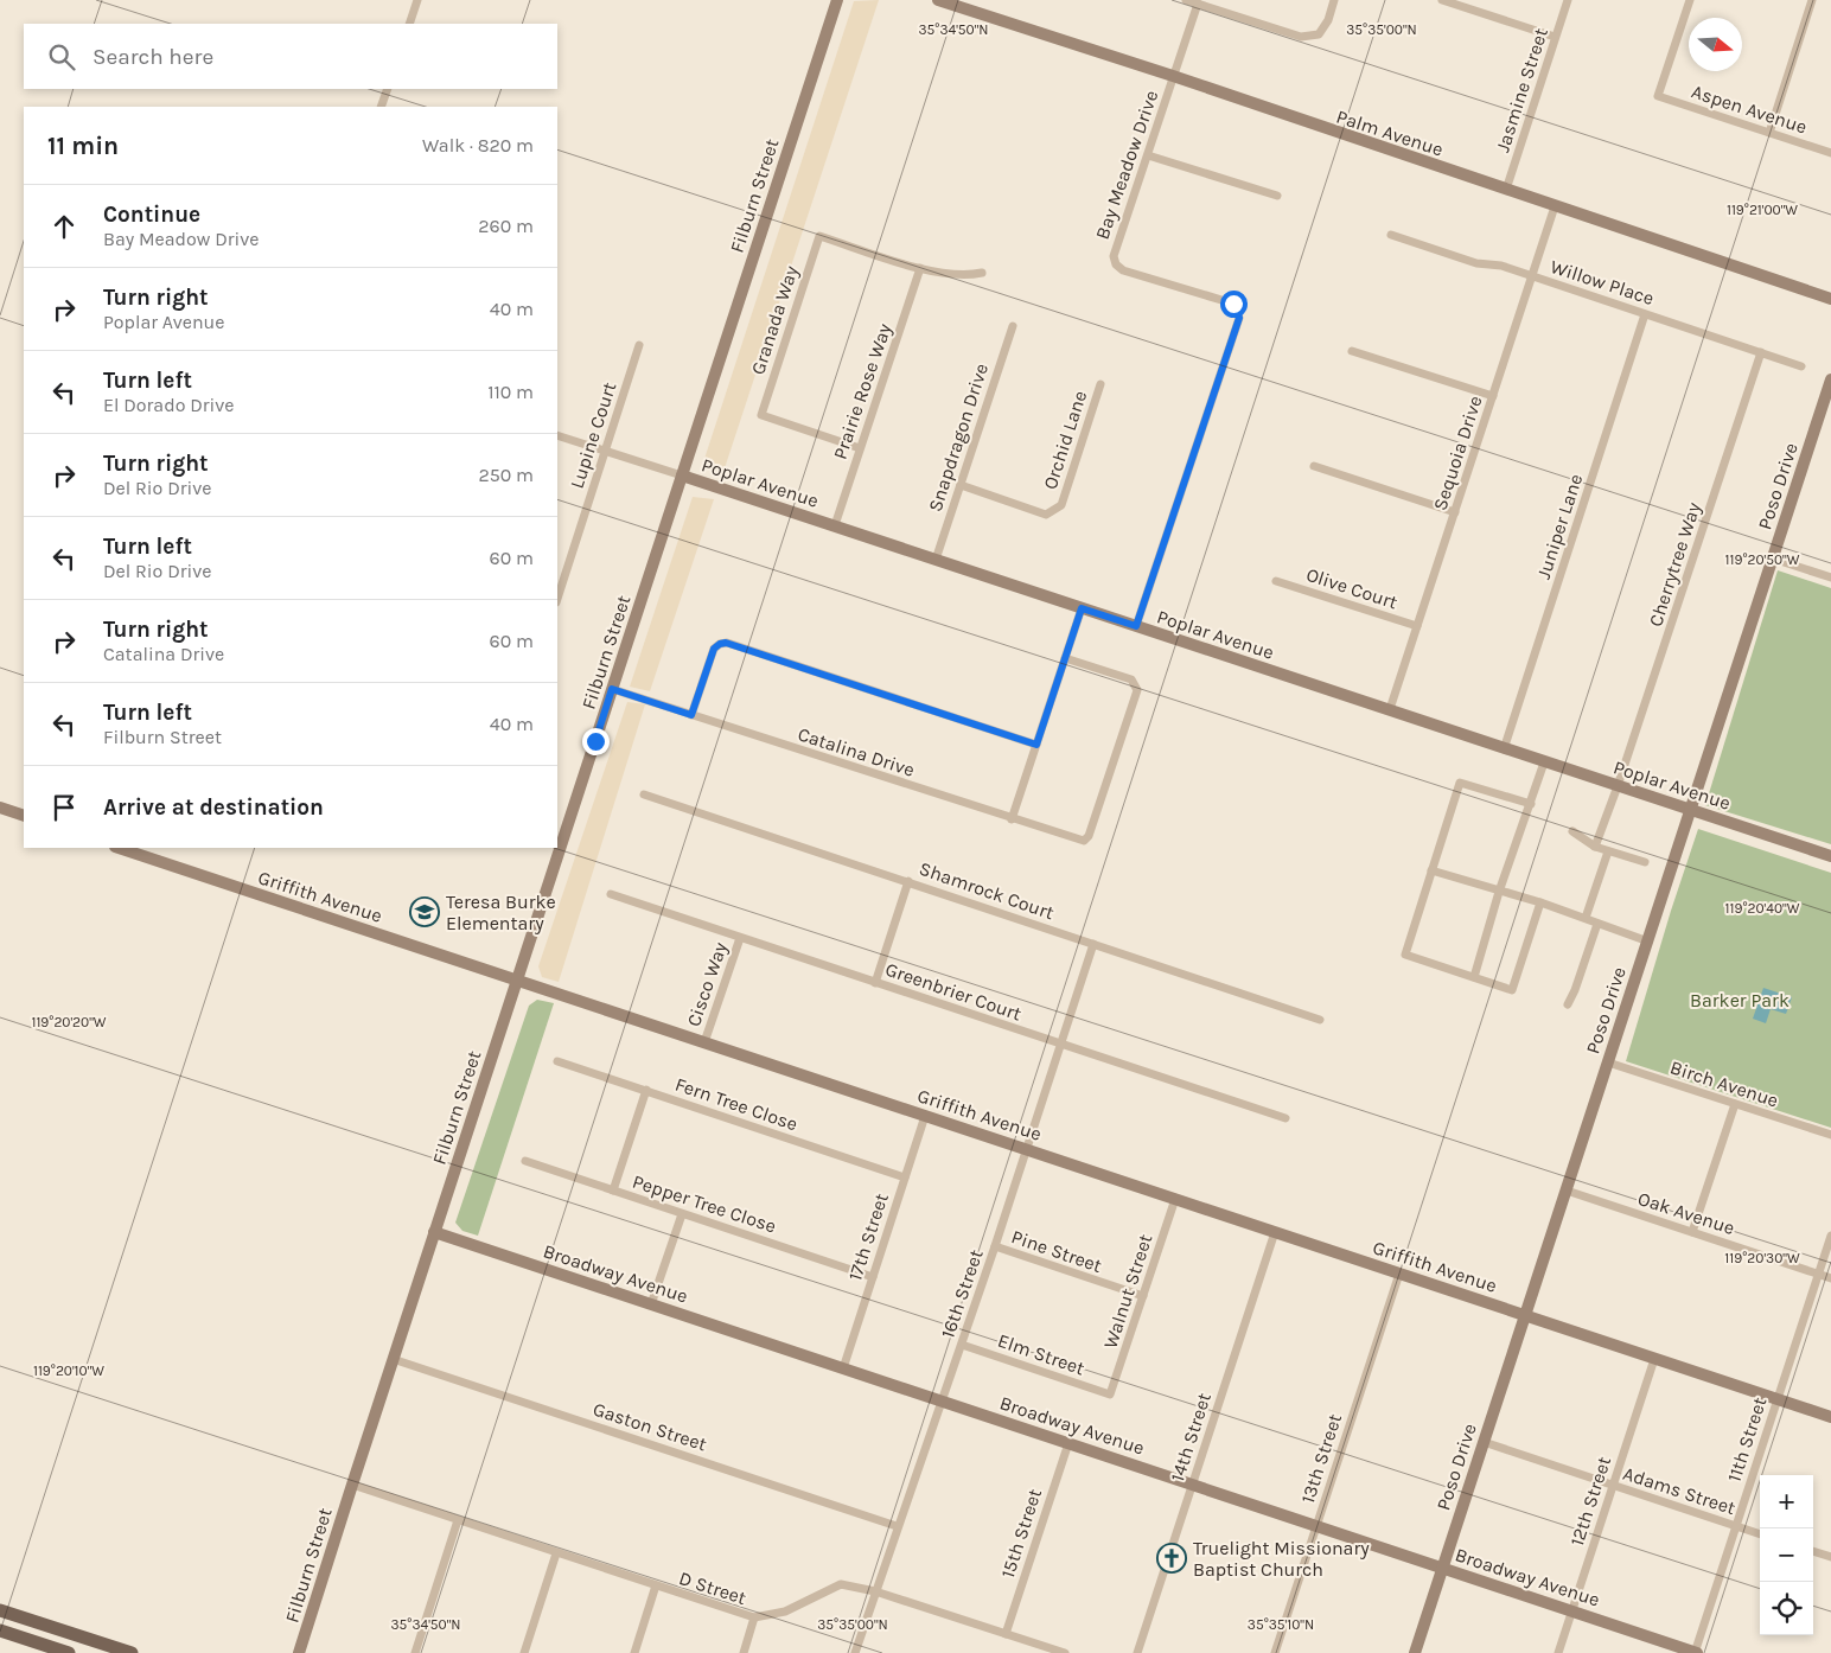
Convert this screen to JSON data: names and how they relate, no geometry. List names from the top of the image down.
{
  "streets": {
    "street": [
      "Jasmine Street",
      "Aspen Avenue",
      "Palm Avenue",
      "Bay Meadow Drive",
      "Filburn Street",
      "Willow Place",
      "Granada Way",
      "Prairie Rose Way",
      "Lupine Court",
      "Snapdragon Drive",
      "Orchid Lane",
      "Sequoia Drive",
      "Poplar Avenue",
      "Poso Drive",
      "Juniper Lane",
      "Cherrytree Way",
      "Olive Court",
      "Catalina Drive",
      "Shamrock Court",
      "Griffith Avenue",
      "Cisco Way",
      "Greenbrier Court",
      "Birch Avenue",
      "Fern Tree Close",
      "Pepper Tree Close",
      "Oak Avenue",
      "17th Street",
      "Pine Street",
      "Broadway Avenue",
      "Walnut Street",
      "16th Street",
      "Elm Street",
      "Gaston Street",
      "14th Street",
      "11th Street",
      "13th Street",
      "Adams Street",
      "12th Street",
      "15th Street",
      "D Street"
    ]
  },
  "crossings": [
    ["Jasmine Street", "Palm Avenue"],
    ["Palm Avenue", "Bay Meadow Drive"],
    ["Palm Avenue", "Sequoia Drive"],
    ["Bay Meadow Drive", "Poplar Avenue"],
    ["Filburn Street", "Poplar Avenue"],
    ["Filburn Street", "Catalina Drive"],
    ["Filburn Street", "Griffith Avenue"],
    ["Filburn Street", "Broadway Avenue"],
    ["Filburn Street", "Gaston Street"],
    ["Filburn Street", "D Street"],
    ["Willow Place", "Sequoia Drive"],
    ["Willow Place", "Juniper Lane"],
    ["Willow Place", "Cherrytree Way"],
    ["Granada Way", "Prairie Rose Way"],
    ["Prairie Rose Way", "Poplar Avenue"],
    ["Lupine Court", "Poplar Avenue"],
    ["Snapdragon Drive", "Orchid Lane"],
    ["Snapdragon Drive", "Poplar Avenue"],
    ["Sequoia Drive", "Poplar Avenue"],
    ["Sequoia Drive", "Olive Court"],
    ["Poplar Avenue", "Poso Drive"],
    ["Poplar Avenue", "Juniper Lane"],
    ["Poplar Avenue", "Cherrytree Way"],
    ["Poso Drive", "Griffith Avenue"],
    ["Poso Drive", "Birch Avenue"],
    ["Poso Drive", "Oak Avenue"],
    ["Poso Drive", "Broadway Avenue"],
    ["Poso Drive", "Adams Street"],
    ["Shamrock Court", "16th Street"],
    ["Griffith Avenue", "Cisco Way"],
    ["Griffith Avenue", "17th Street"],
    ["Griffith Avenue", "Walnut Street"],
    ["Griffith Avenue", "16th Street"],
    ["Griffith Avenue", "14th Street"],
    ["Griffith Avenue", "11th Street"],
    ["Griffith Avenue", "13th Street"],
    ["Griffith Avenue", "12th Street"],
    ["Cisco Way", "Greenbrier Court"],
    ["Greenbrier Court", "16th Street"],
    ["Fern Tree Close", "17th Street"],
    ["Pepper Tree Close", "17th Street"],
    ["Oak Avenue", "11th Street"],
    ["17th Street", "Broadway Avenue"],
    ["Pine Street", "Walnut Street"],
    ["Pine Street", "16th Street"],
    ["Broadway Avenue", "16th Street"],
    ["Broadway Avenue", "14th Street"],
    ["Broadway Avenue", "11th Street"],
    ["Broadway Avenue", "13th Street"],
    ["Broadway Avenue", "12th Street"],
    ["Broadway Avenue", "15th Street"],
    ["Walnut Street", "Elm Street"],
    ["16th Street", "Elm Street"],
    ["16th Street", "Gaston Street"],
    ["16th Street", "D Street"],
    ["11th Street", "Adams Street"],
    ["Adams Street", "12th Street"],
    ["15th Street", "D Street"]
  ],
  "parks": ["Barker Park"],
  "places": {
    "school or university": ["Teresa Burke Elementary"],
    "church": ["Truelight Missionary Baptist Church"]
  },
  "north": "right",
  "page": {
    "search": "Search here",
    "heading": ["11 min", "Walk · 820 m"],
    "list": [
      ["Continue", "Bay Meadow Drive", "260 m"],
      ["Turn right", "Poplar Avenue", "40 m"],
      ["Turn left", "El Dorado Drive", "110 m"],
      ["Turn right", "Del Rio Drive", "250 m"],
      ["Turn left", "Del Rio Drive", "60 m"],
      ["Turn right", "Catalina Drive", "60 m"],
      ["Turn left", "Filburn Street", "40 m"],
      "Arrive at destination"
    ],
    "map_buttons": ["+", "−"]
  },
  "coordinates": [
    "35°34'50\"N",
    "35°35'00\"N",
    "119°21'00\"W",
    "119°20'50\"W",
    "119°20'40\"W",
    "119°20'20\"W",
    "119°20'30\"W",
    "119°20'10\"W",
    "35°35'10\"N"
  ]
}
